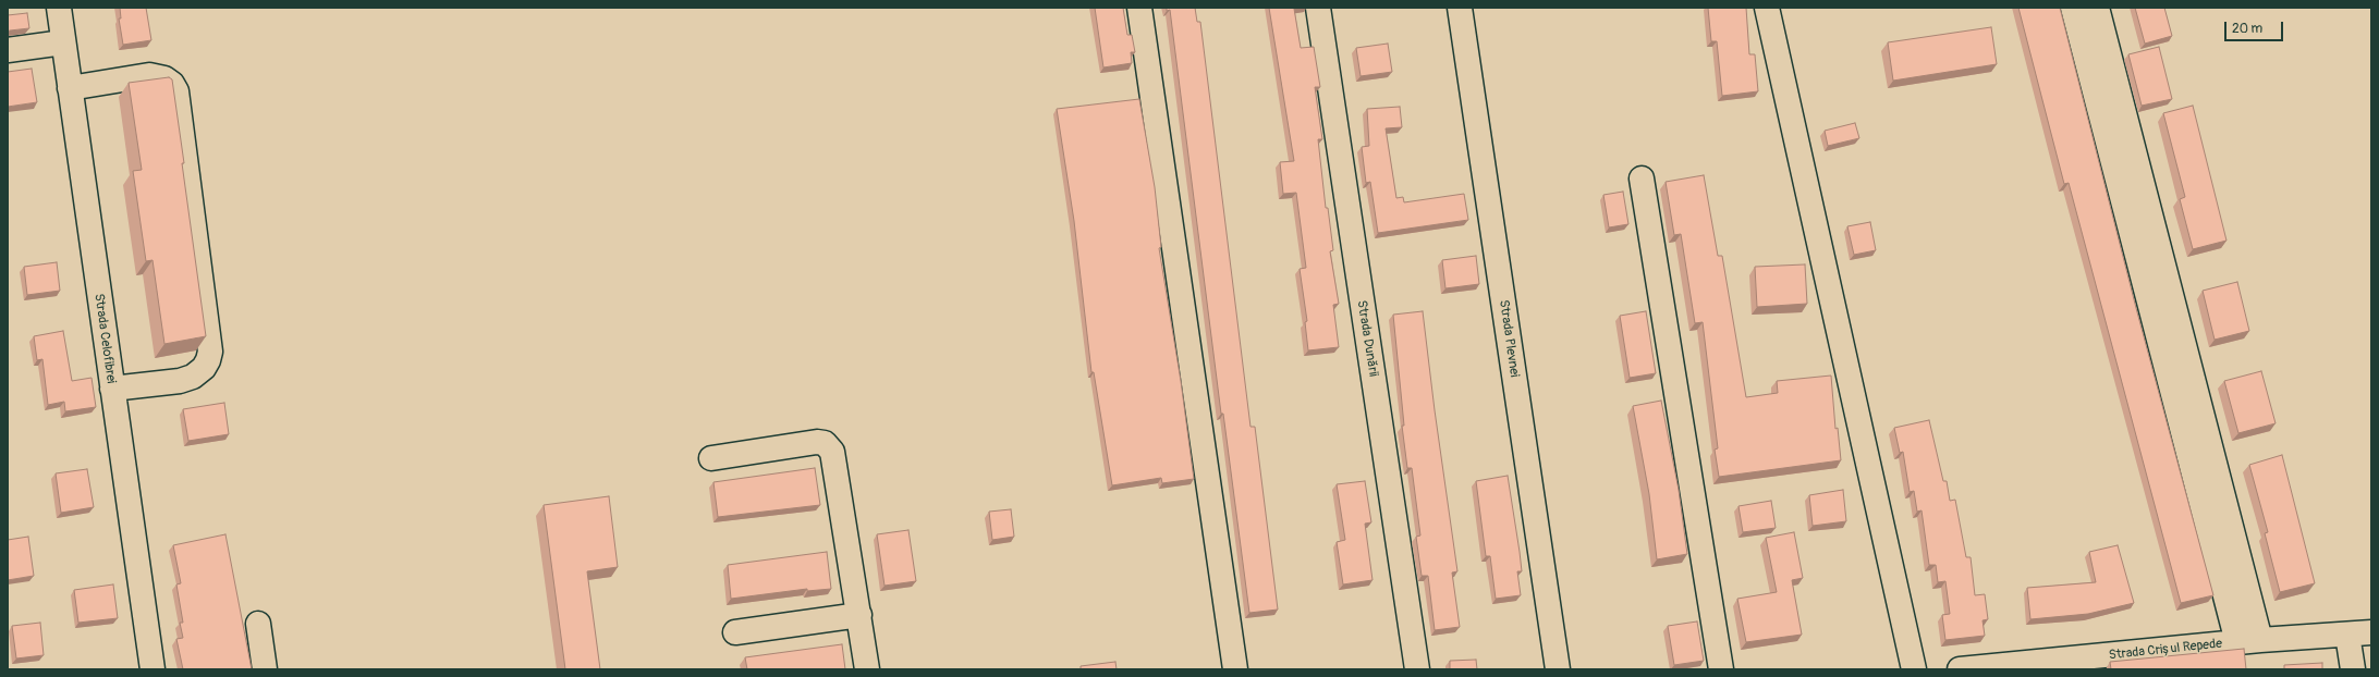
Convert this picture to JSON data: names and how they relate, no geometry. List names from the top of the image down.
{
  "streets": {
    "street": [
      "Strada Celofibrei",
      "Strada Dunării",
      "Strada Plevnei",
      "Strada Crișul Repede"
    ]
  },
  "scale_bar": "20 m"
}
